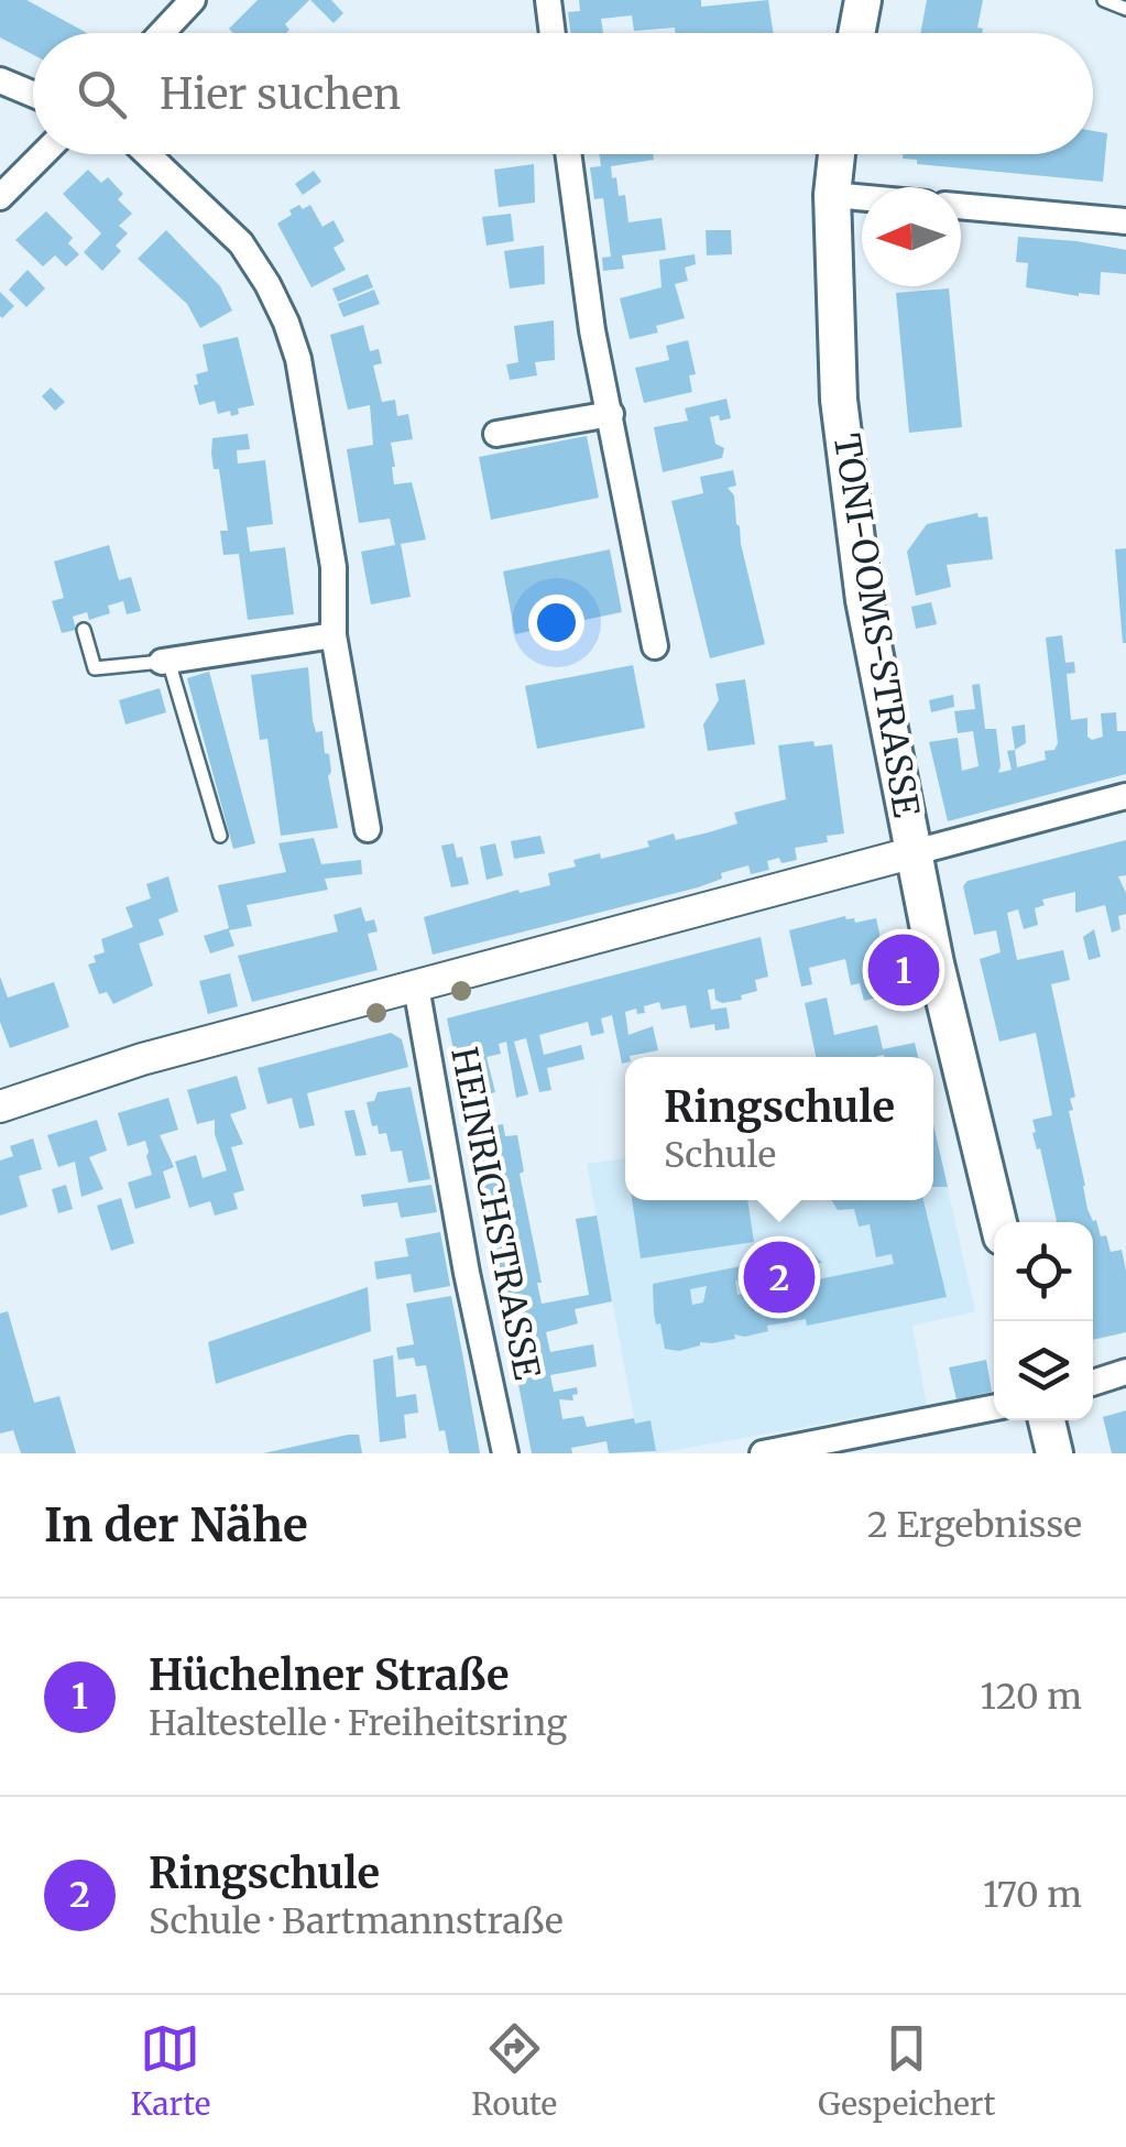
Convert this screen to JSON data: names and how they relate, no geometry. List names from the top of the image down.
{
  "streets": {
    "main road": ["TONI-OOMS-STRASSE"],
    "street": ["HEINRICHSTRASSE"]
  },
  "north": "left",
  "page": {
    "search": "Hier suchen",
    "pins": ["1", "2"],
    "popup": ["Ringschule", "Schule"],
    "heading": ["In der Nähe", "2 Ergebnisse"],
    "list": [
      {
        "mark": "1",
        "name": "Hüchelner Straße",
        "note": "Haltestelle · Freiheitsring",
        "value": "120 m"
      },
      {
        "mark": "2",
        "name": "Ringschule",
        "note": "Schule · Bartmannstraße",
        "value": "170 m"
      }
    ],
    "nav": ["Karte", "Route", "Gespeichert"]
  }
}
